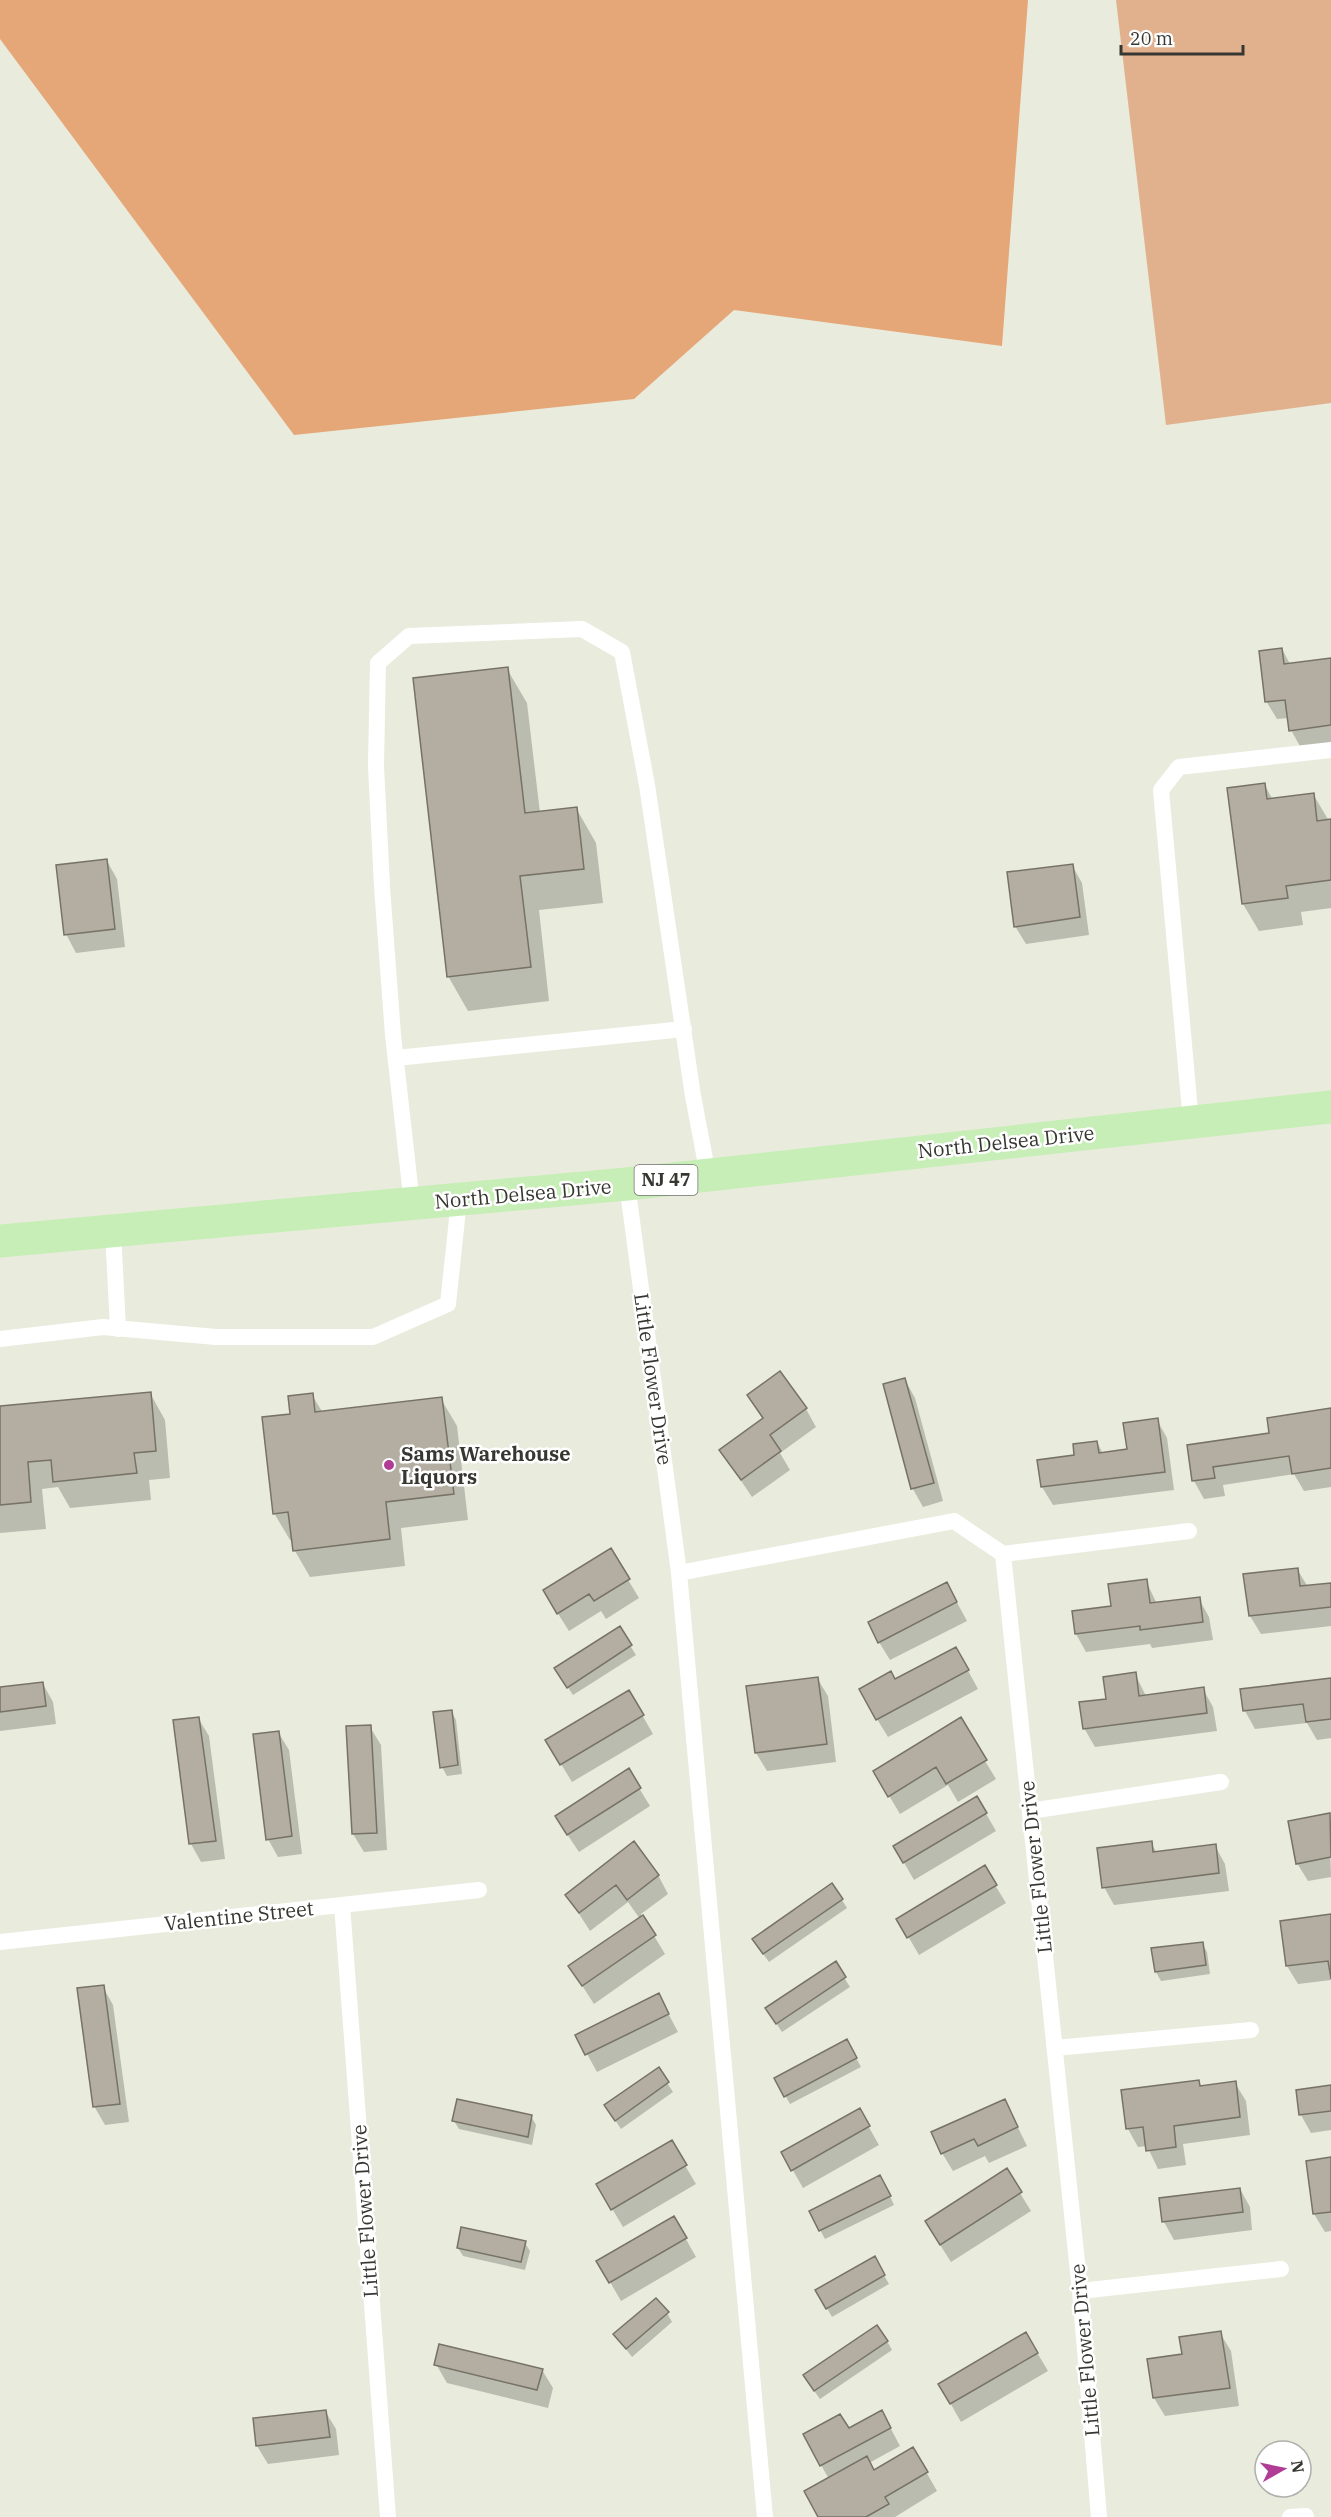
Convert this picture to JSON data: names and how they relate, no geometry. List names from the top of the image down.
{
  "streets": {
    "main road": ["North Delsea Drive", "NJ 47"],
    "lane": ["Little Flower Drive", "Valentine Street"]
  },
  "crossings": [
    ["North Delsea Drive", "Little Flower Drive"],
    ["Little Flower Drive", "Valentine Street"]
  ],
  "places": ["Sams Warehouse Liquors"],
  "scale_bar": "20 m",
  "north": "right"
}
